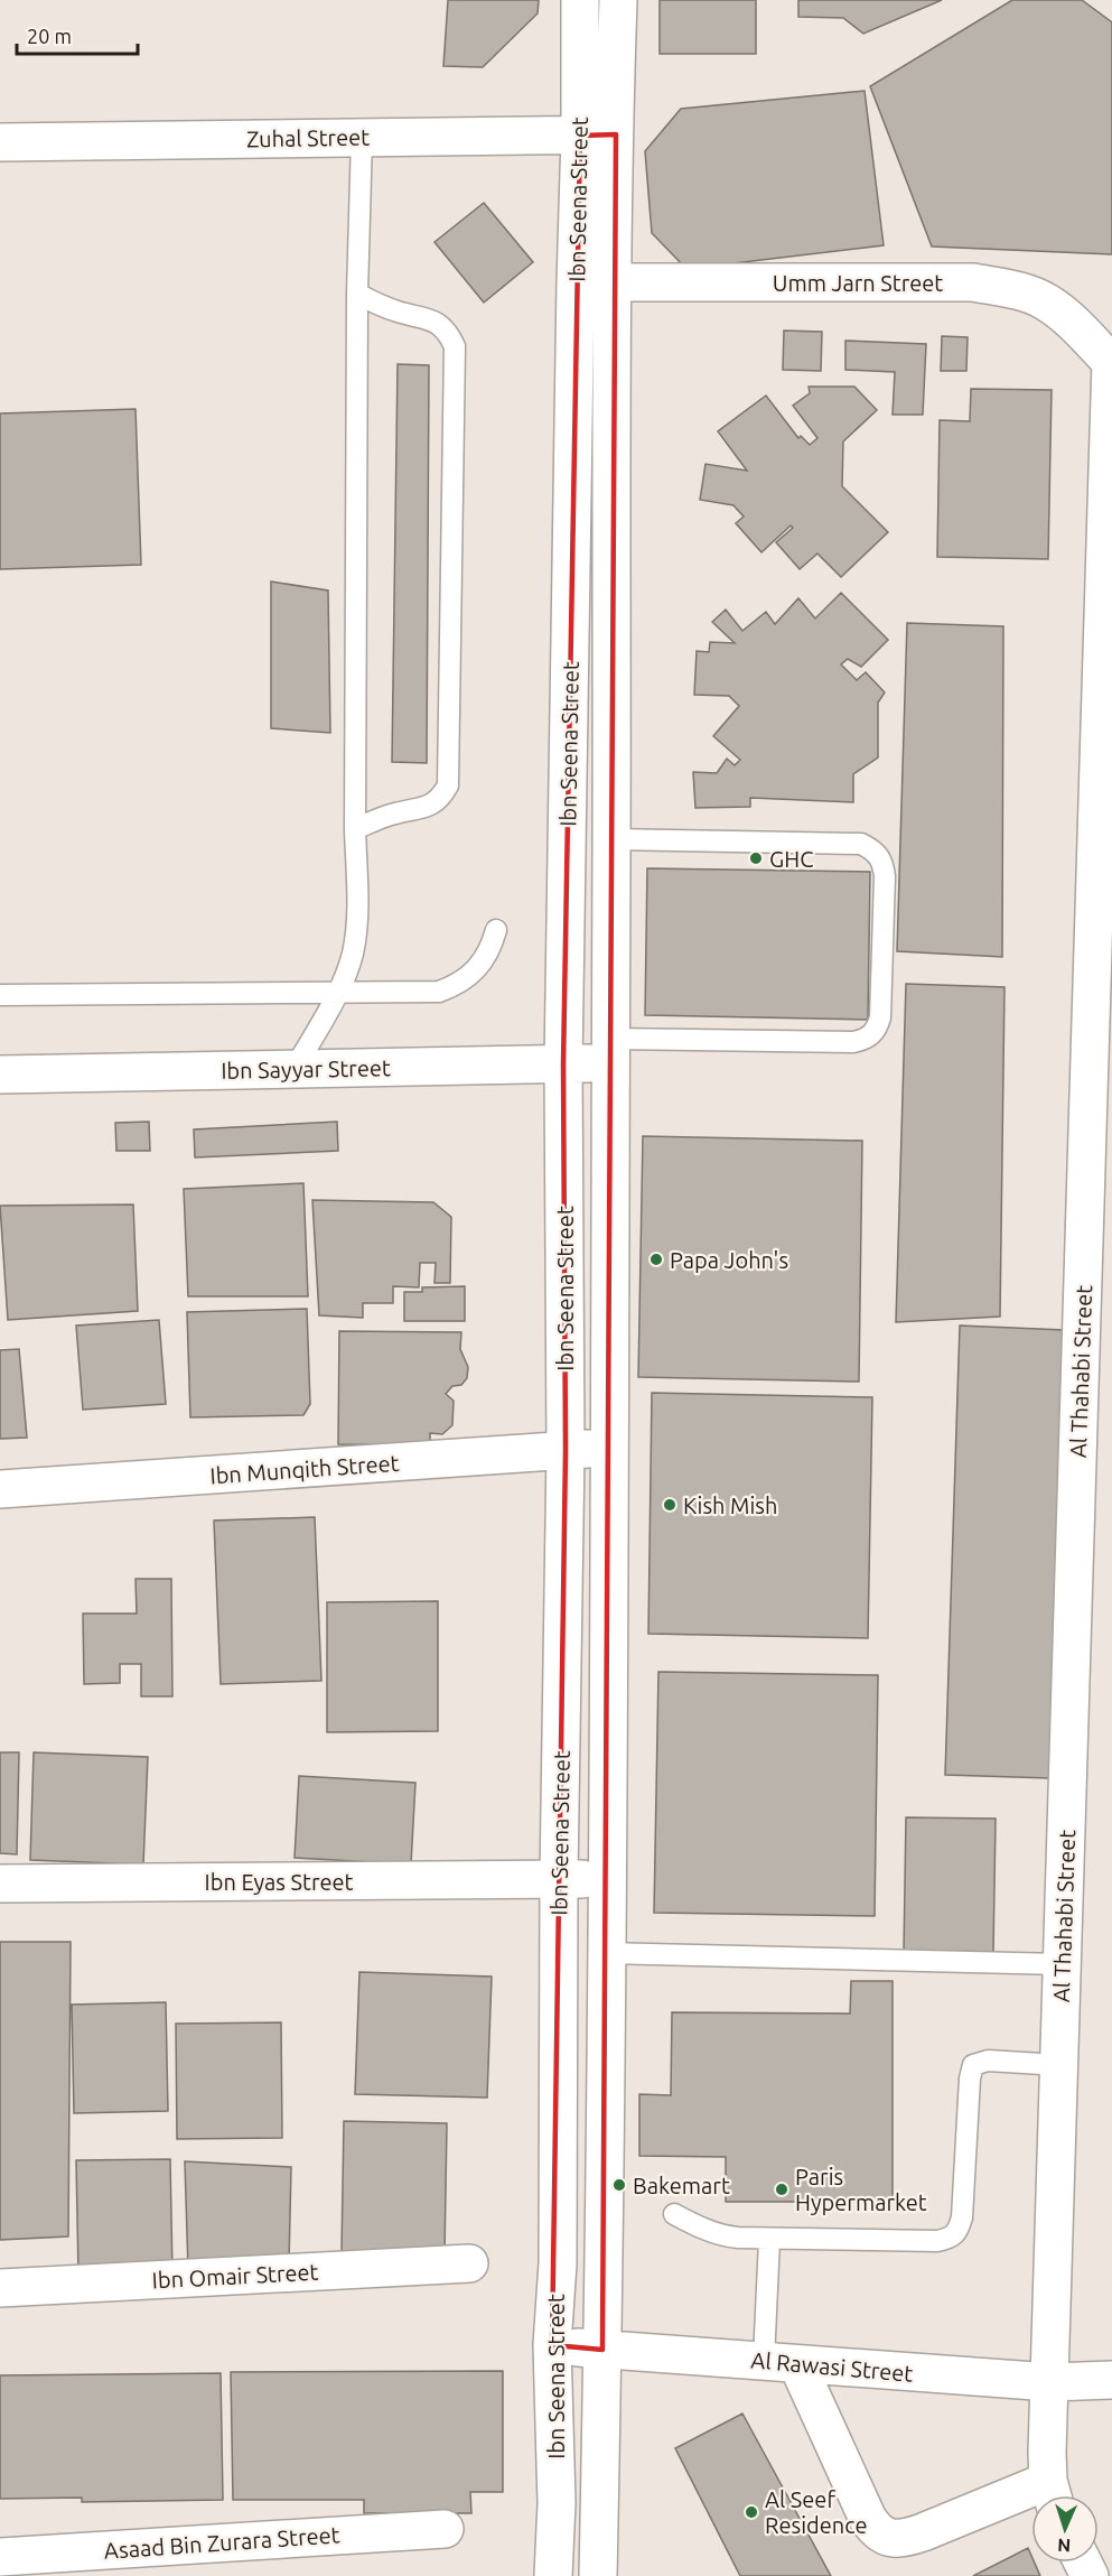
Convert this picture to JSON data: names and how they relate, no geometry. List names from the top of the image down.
{
  "streets": {
    "street": [
      "Zuhal Street",
      "Ibn Seena Street",
      "Umm Jarn Street",
      "Ibn Sayyar Street",
      "Al Thahabi Street",
      "Ibn Munqith Street",
      "Ibn Eyas Street",
      "Ibn Omair Street",
      "Al Rawasi Street",
      "Asaad Bin Zurara Street"
    ]
  },
  "crossings": [
    ["Zuhal Street", "Ibn Seena Street"],
    ["Ibn Seena Street", "Umm Jarn Street"],
    ["Ibn Seena Street", "Ibn Sayyar Street"],
    ["Ibn Seena Street", "Ibn Munqith Street"],
    ["Ibn Seena Street", "Ibn Eyas Street"],
    ["Ibn Seena Street", "Al Rawasi Street"],
    ["Umm Jarn Street", "Al Thahabi Street"],
    ["Al Thahabi Street", "Al Rawasi Street"]
  ],
  "places": [
    "GHC",
    "Papa John's",
    "Kish Mish",
    "Bakemart",
    "Paris Hypermarket",
    "Al Seef Residence"
  ],
  "scale_bar": "20 m",
  "north": "bottom"
}
